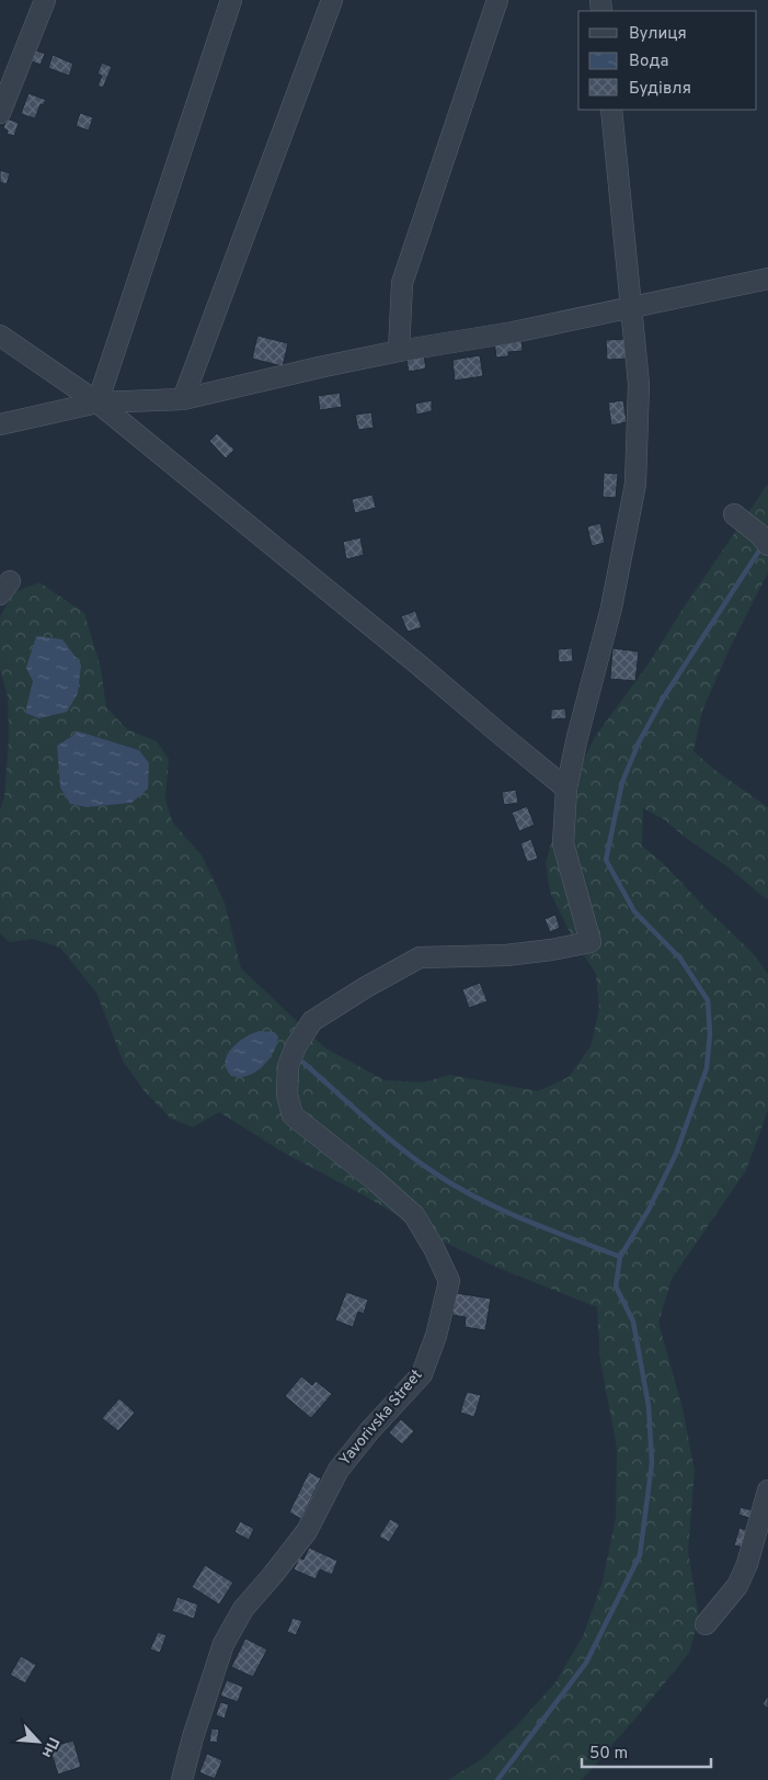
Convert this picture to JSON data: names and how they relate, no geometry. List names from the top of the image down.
{
  "streets": {
    "street": ["Yavorivska Street"]
  },
  "legend": ["Вулиця", "Вода", "Будівля"],
  "scale_bar": "50 m",
  "north": "bottom right"
}
